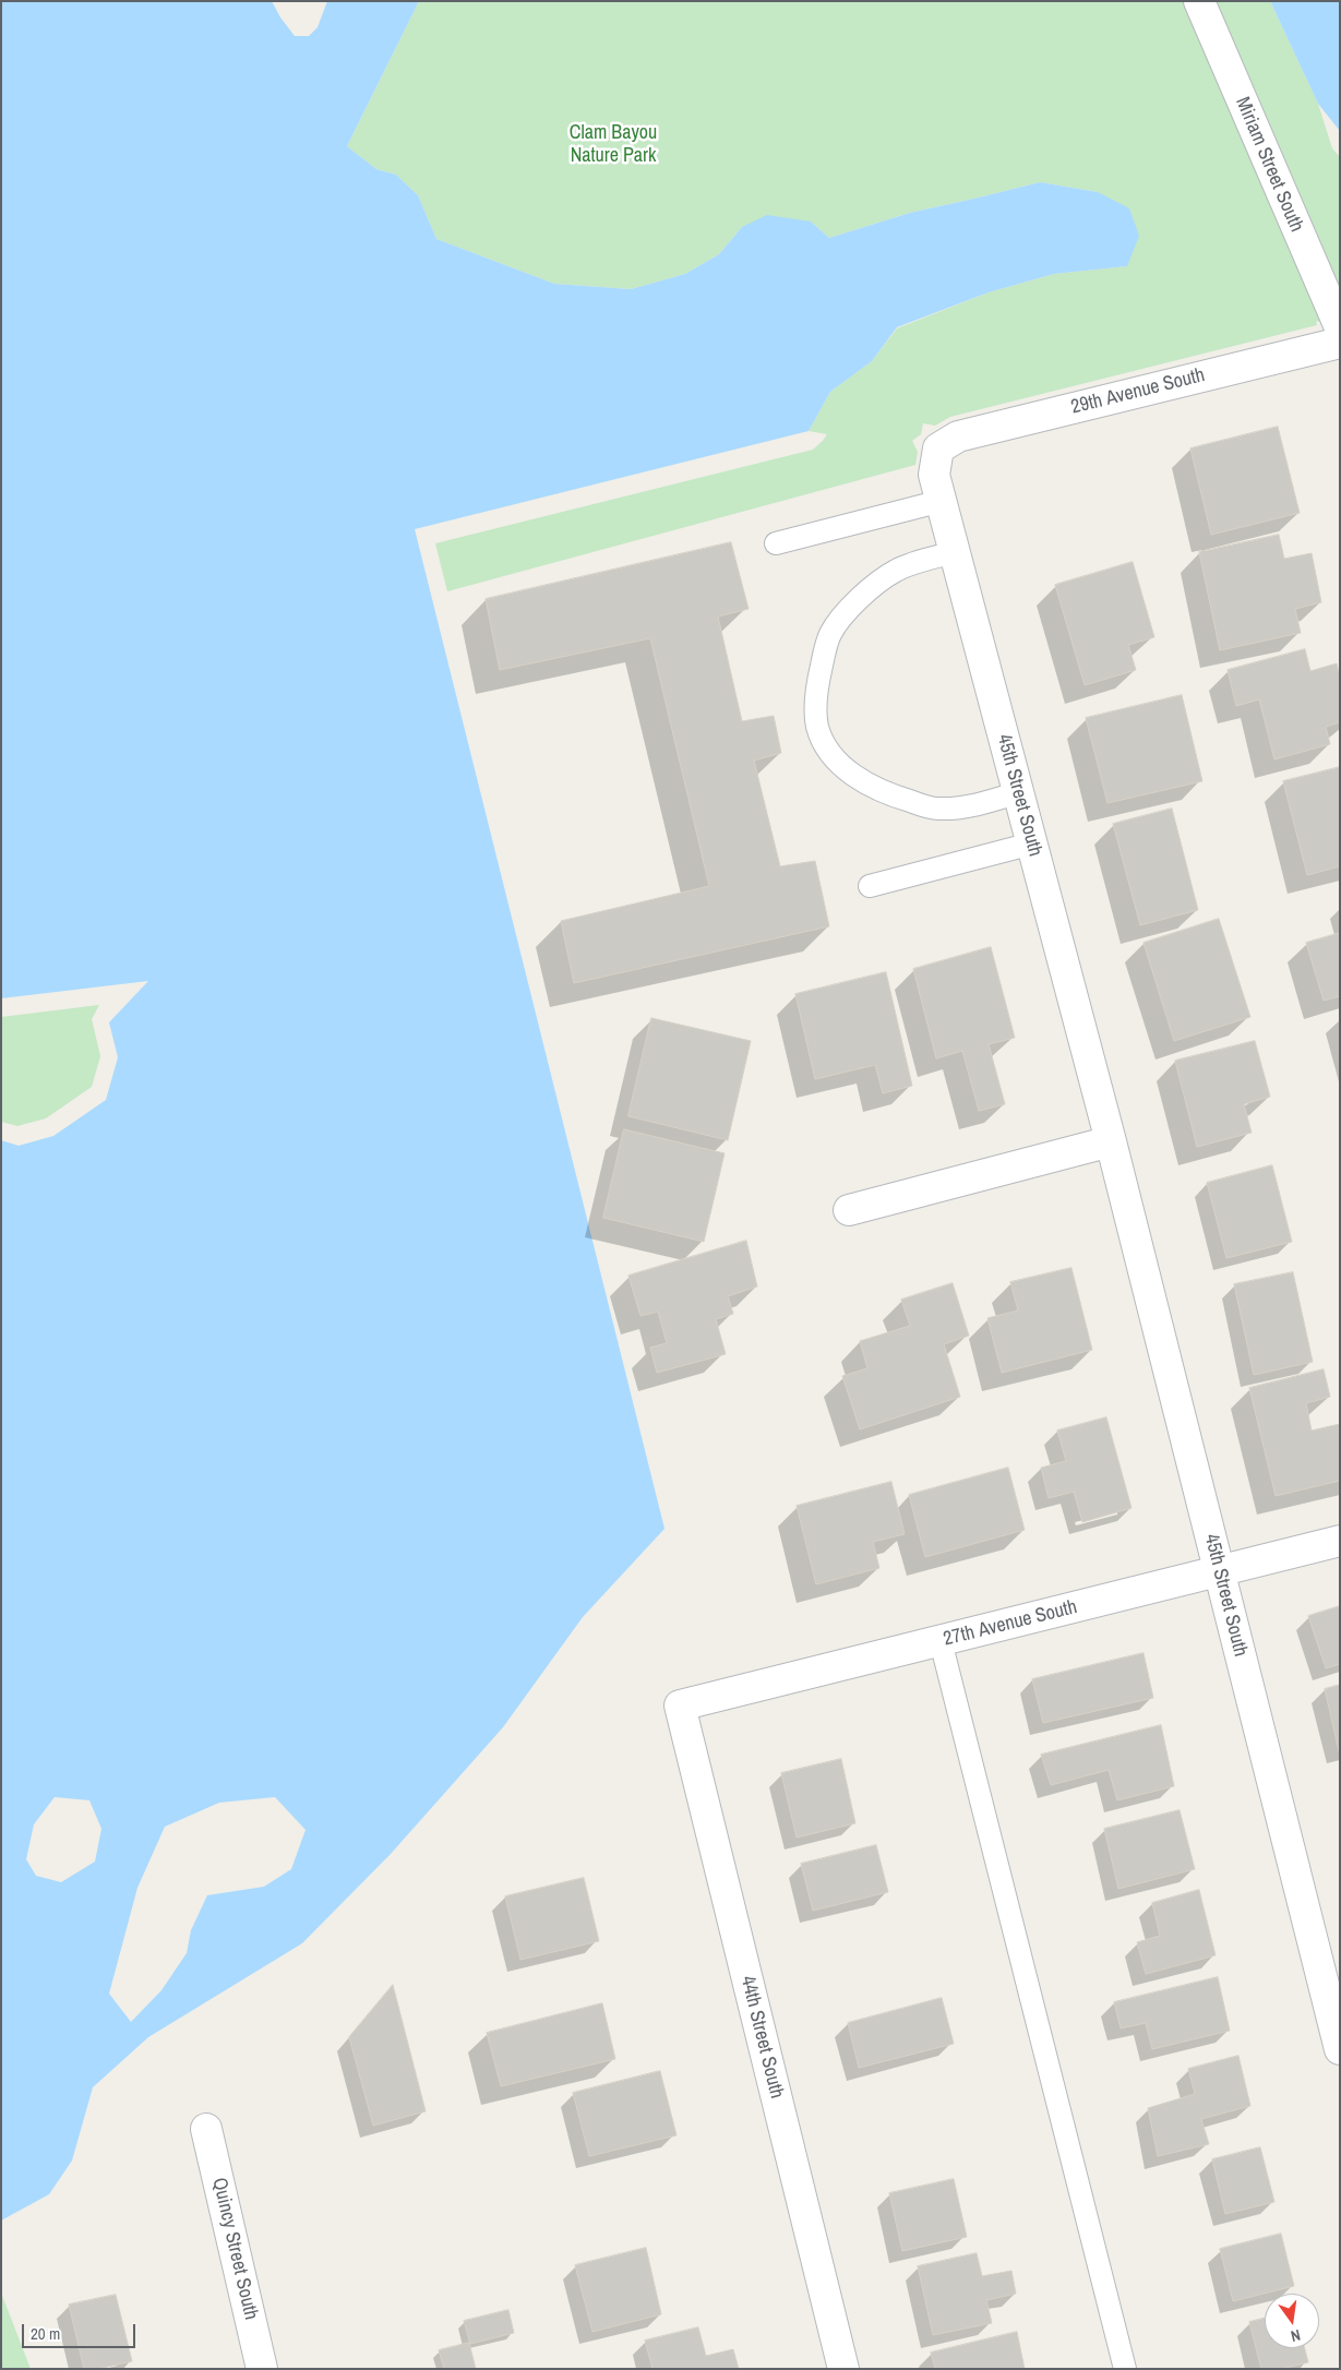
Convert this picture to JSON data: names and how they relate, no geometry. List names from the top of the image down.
{
  "streets": {
    "street": [
      "Miriam Street South",
      "29th Avenue South",
      "45th Street South",
      "27th Avenue South",
      "44th Street South",
      "Quincy Street South"
    ]
  },
  "crossings": [
    ["29th Avenue South", "45th Street South"],
    ["45th Street South", "27th Avenue South"],
    ["27th Avenue South", "44th Street South"]
  ],
  "parks": ["Clam Bayou Nature Park"],
  "scale_bar": "20 m",
  "north": "bottom"
}
